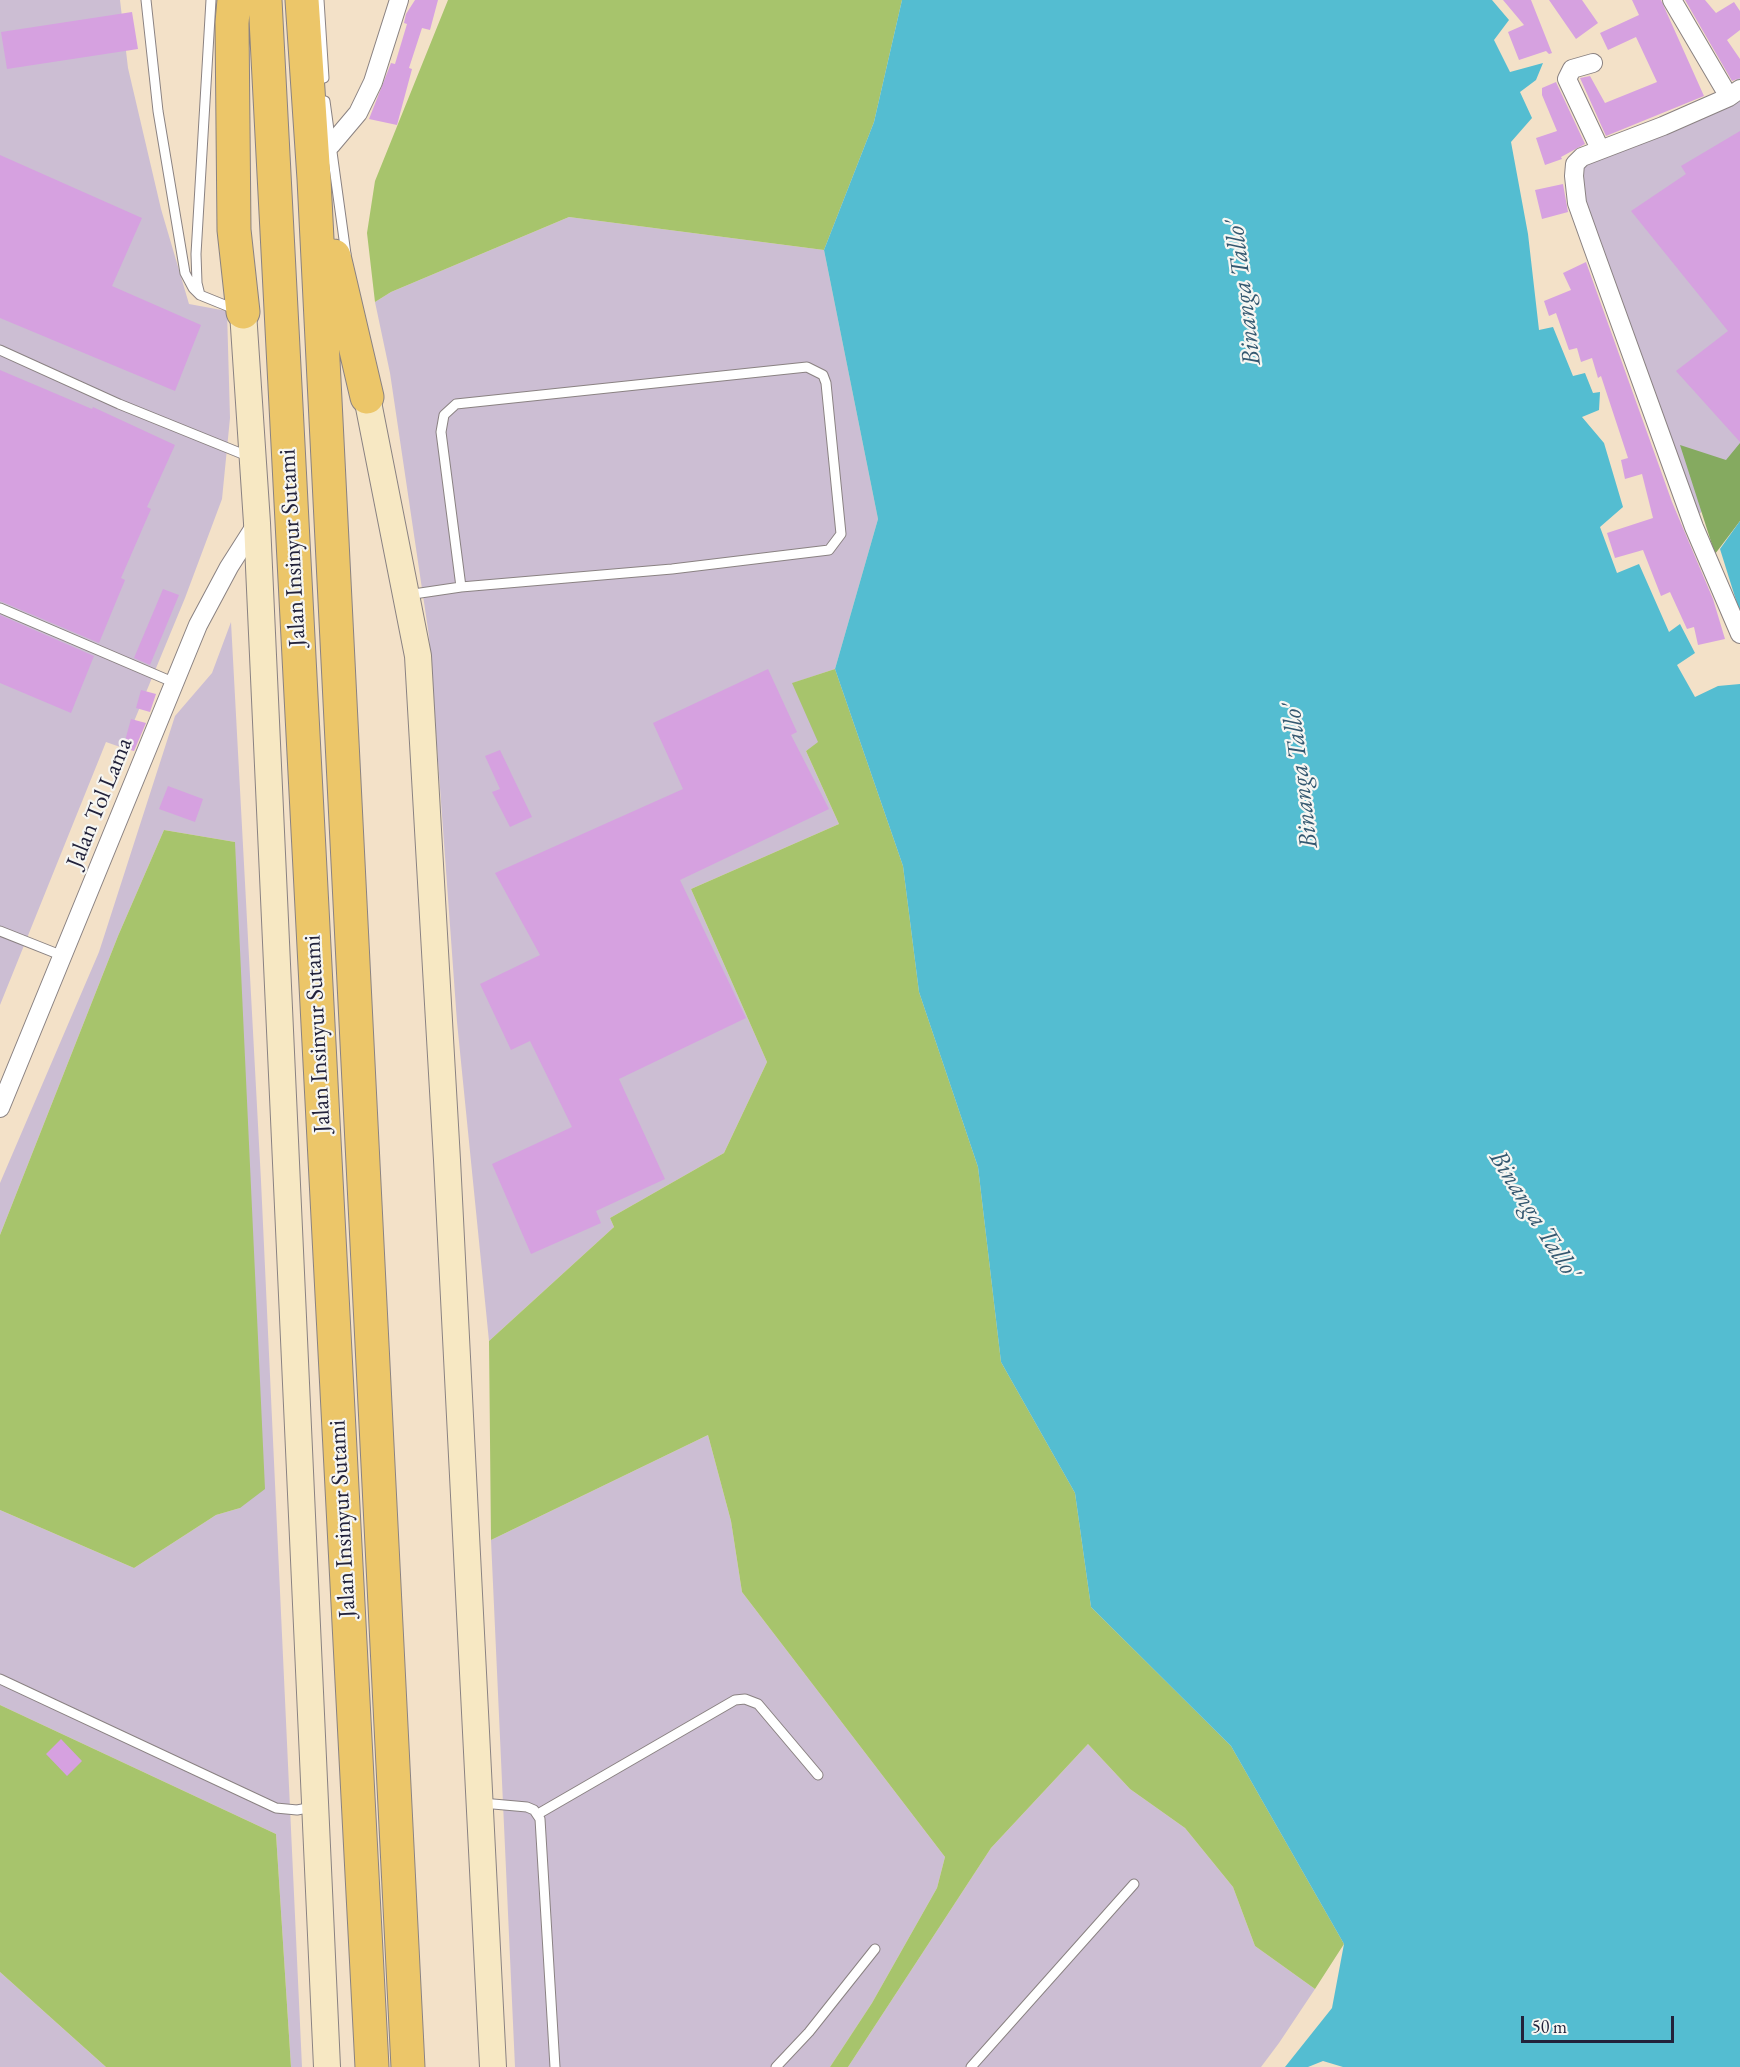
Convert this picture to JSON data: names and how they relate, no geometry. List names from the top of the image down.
{
  "streets": {
    "highway": ["Jalan Insinyur Sutami"],
    "street": ["Jalan Tol Lama"]
  },
  "water": ["Binanga Tallo'"],
  "scale_bar": "50 m"
}
